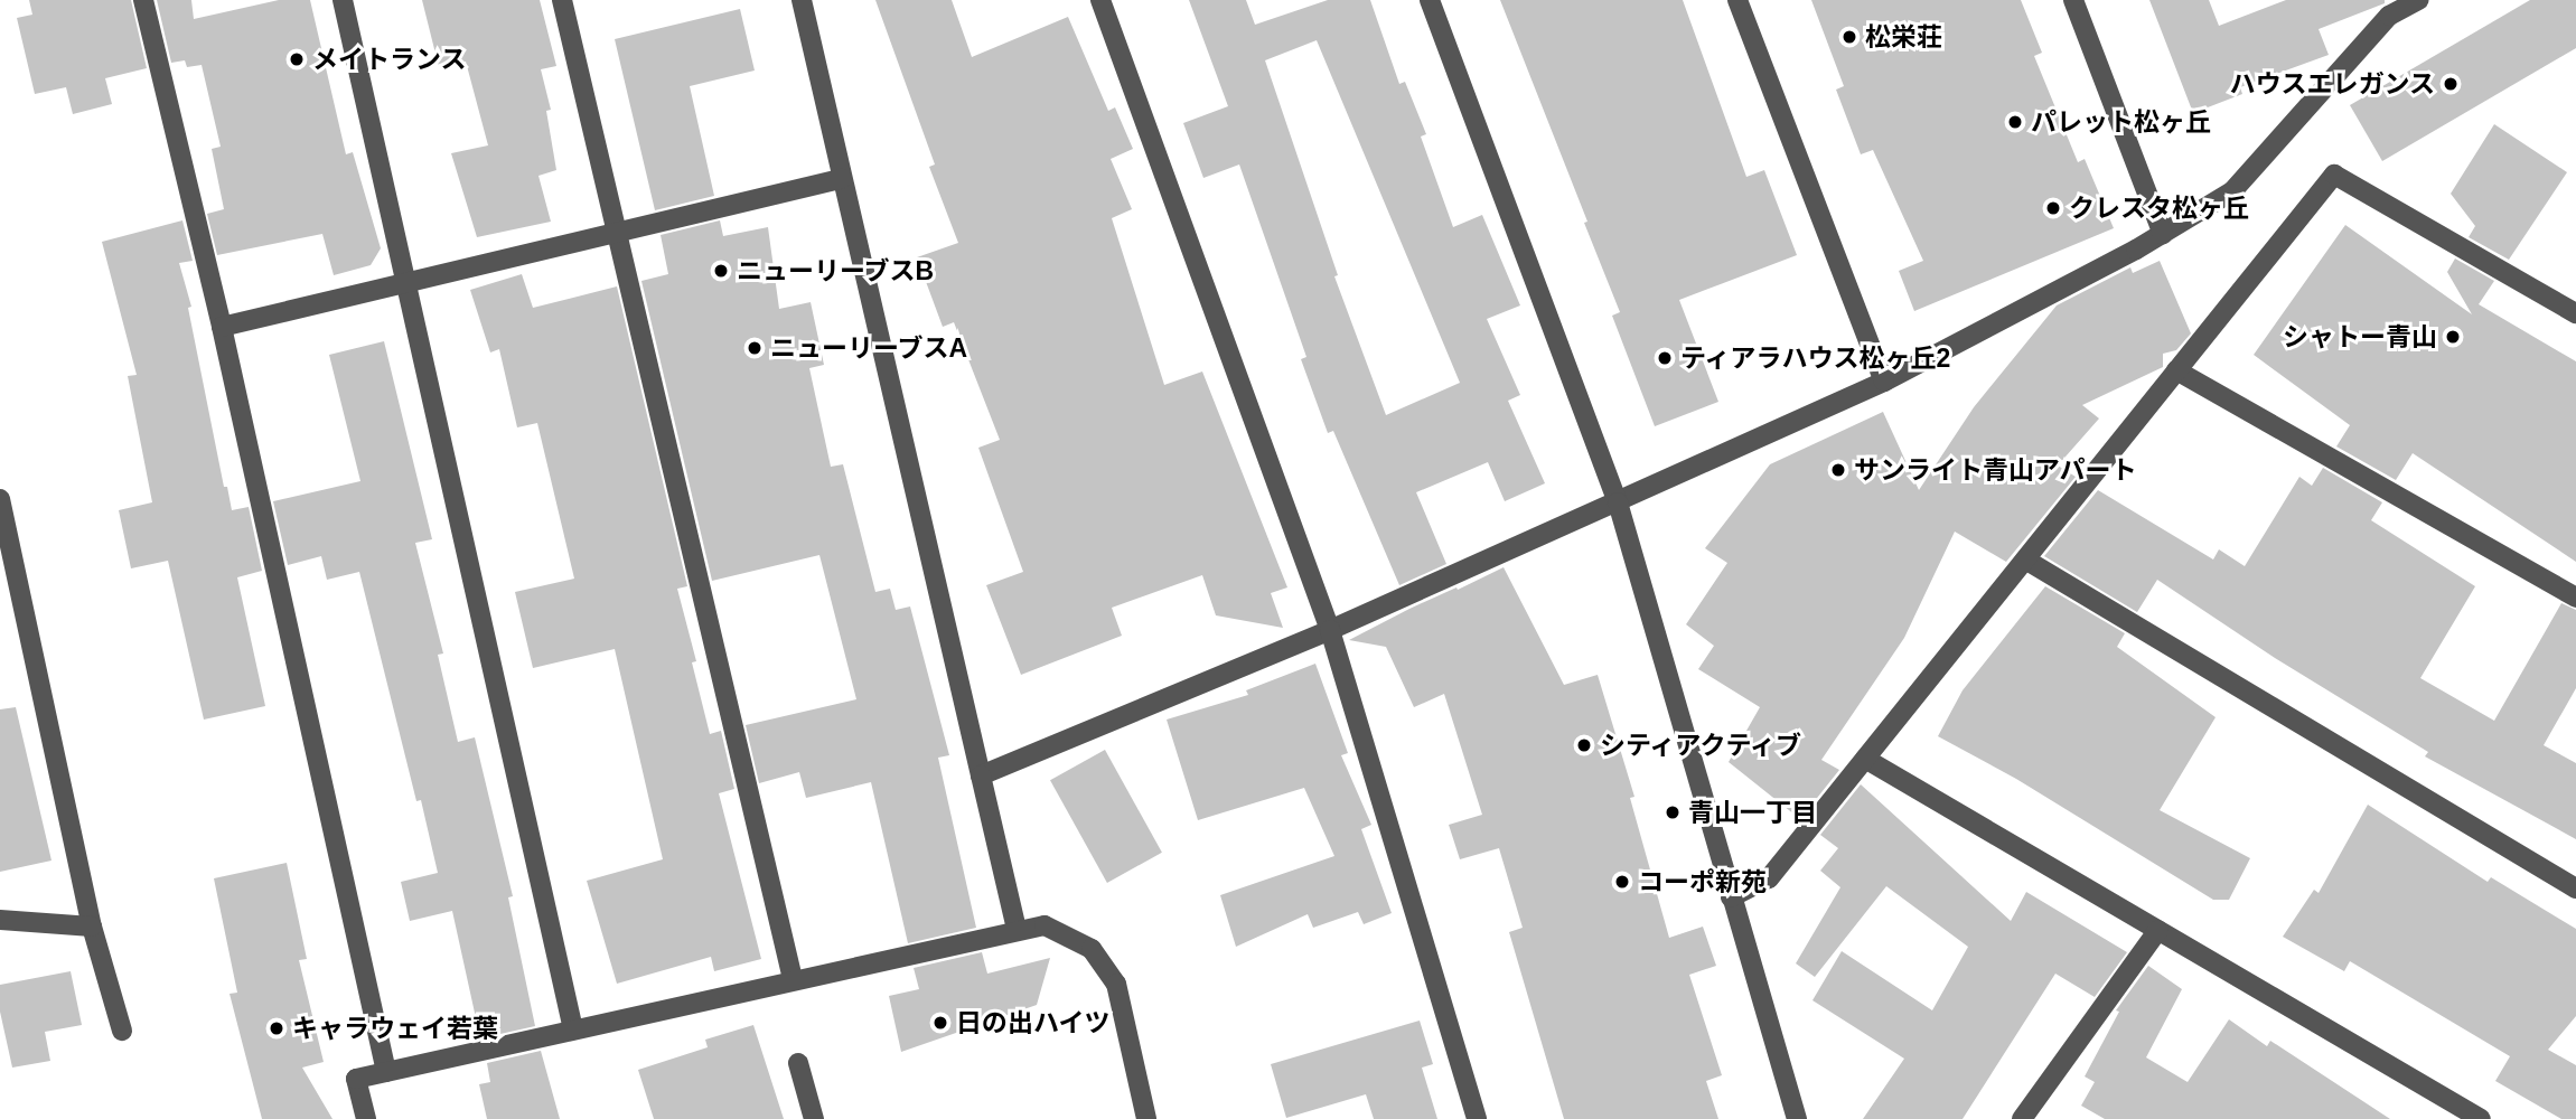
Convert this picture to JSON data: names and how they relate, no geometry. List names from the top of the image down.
{
  "places": [
    "松栄荘",
    "メイトランス",
    "ハウスエレガンス",
    "パレット松ヶ丘",
    "クレスタ松ヶ丘",
    "ニューリーブスB",
    "シャトー青山",
    "ニューリーブスA",
    "ティアラハウス松ヶ丘2",
    "サンライト青山アパート",
    "シティアクティブ",
    "青山一丁目",
    "コーポ新苑",
    "日の出ハイツ",
    "キャラウェイ若葉"
  ]
}
